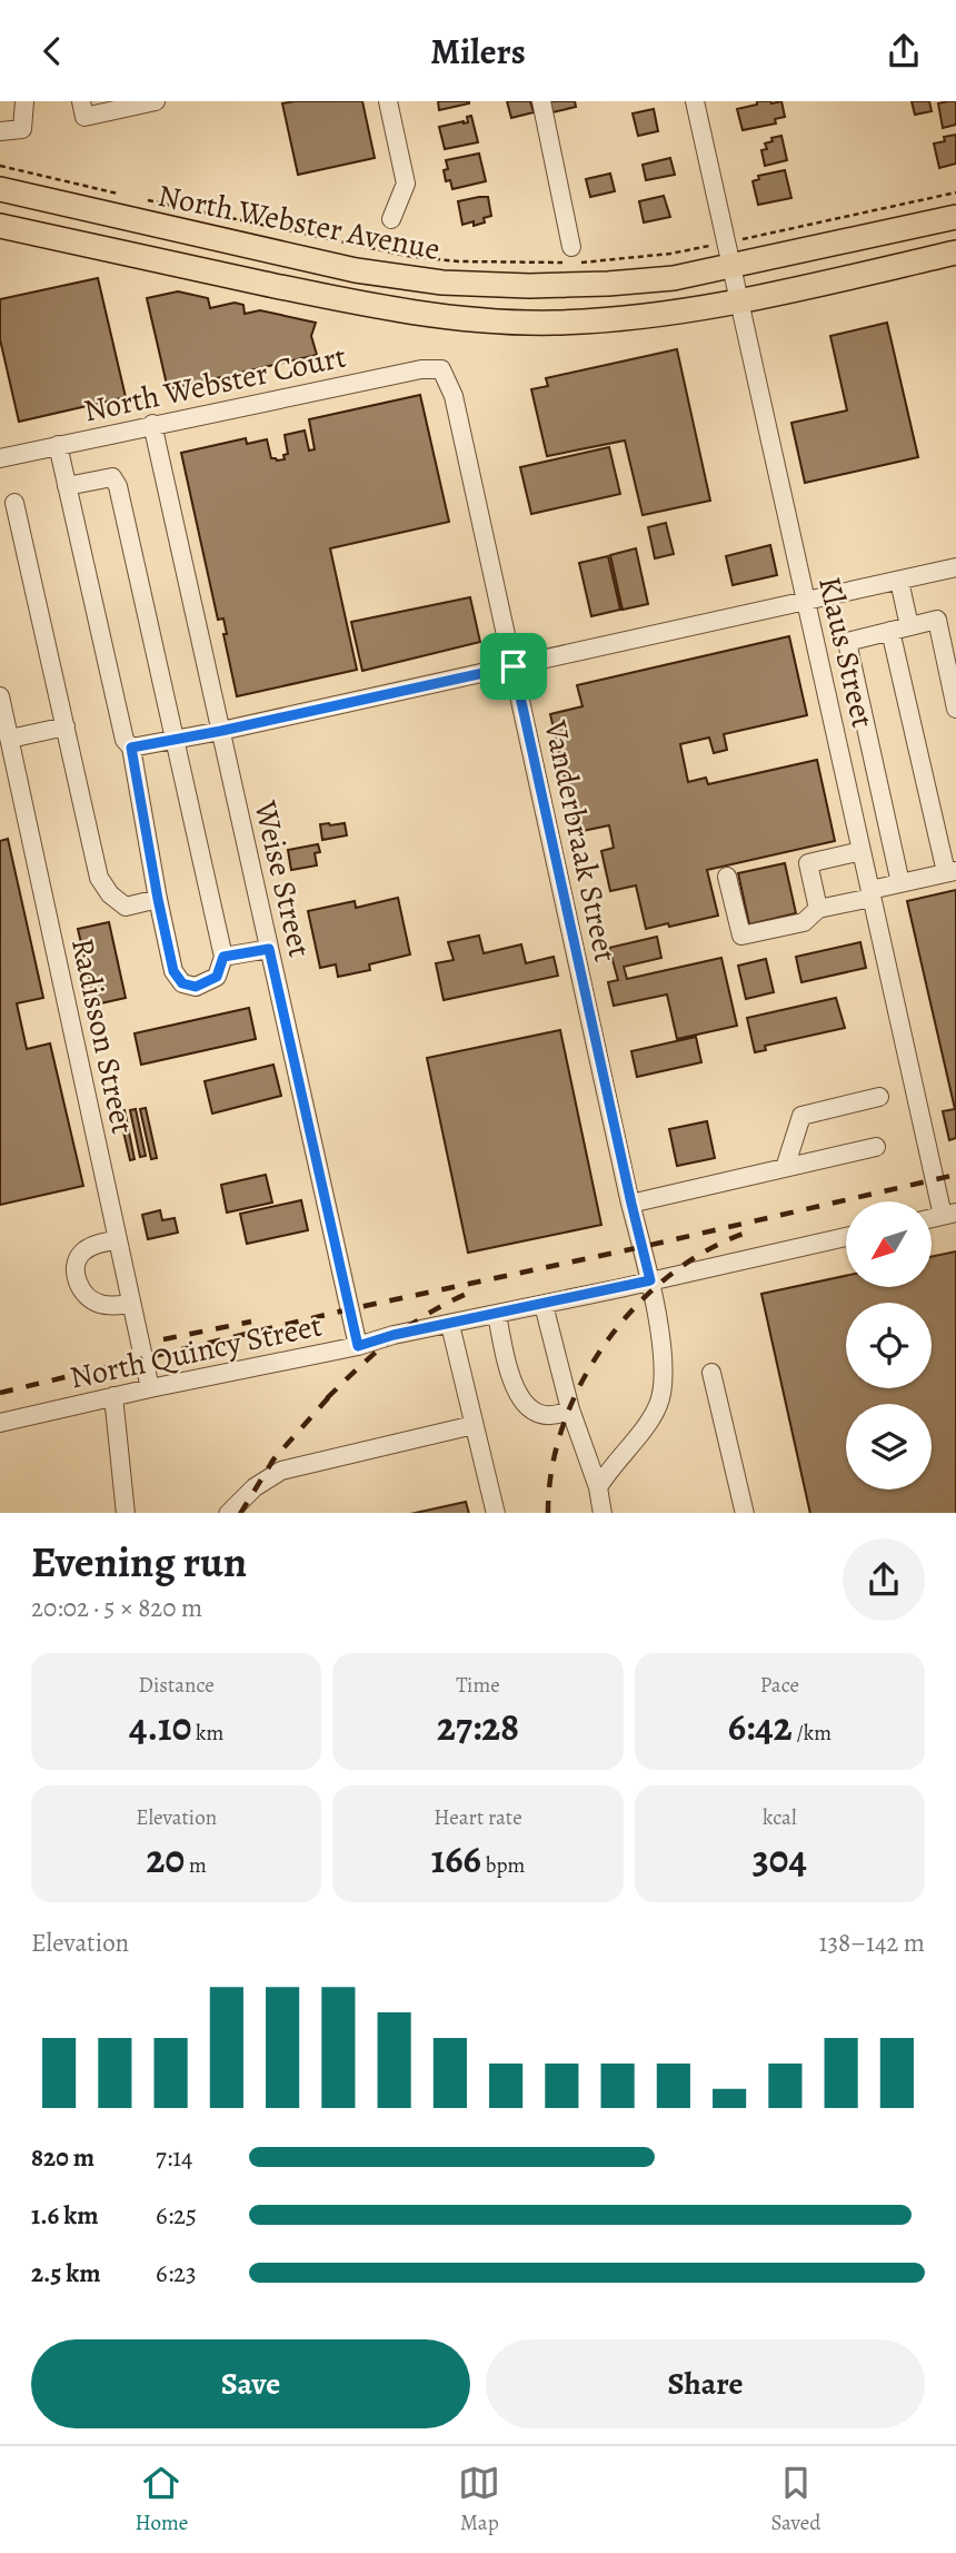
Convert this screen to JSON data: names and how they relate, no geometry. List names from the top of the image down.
{
  "streets": {
    "main road": ["North Webster Avenue"],
    "street": [
      "North Webster Court",
      "Klaus Street",
      "Vanderbraak Street",
      "Weise Street",
      "Radisson Street",
      "North Quincy Street"
    ]
  },
  "crossings": [
    ["North Webster Avenue", "Klaus Street"],
    ["North Webster Court", "Vanderbraak Street"],
    ["North Webster Court", "Weise Street"],
    ["Vanderbraak Street", "North Quincy Street"],
    ["Weise Street", "North Quincy Street"],
    ["Radisson Street", "North Quincy Street"]
  ],
  "north": "bottom left",
  "page": {
    "header": "Milers",
    "heading": ["Evening run", "20:02 · 5 × 820 m"],
    "stats": [
      ["Distance", "4.10 km"],
      ["Time", "27:28"],
      ["Pace", "6:42 /km"],
      ["Elevation", "20 m"],
      ["Heart rate", "166 bpm"],
      ["kcal", "304"]
    ],
    "chart": ["Elevation", "138–142 m"],
    "list": [
      {
        "name": "820 m",
        "note": "7:14"
      },
      {
        "name": "1.6 km",
        "note": "6:25"
      },
      {
        "name": "2.5 km",
        "note": "6:23"
      }
    ],
    "buttons": ["Save", "Share"],
    "tabs": ["Home", "Map", "Saved"]
  }
}
